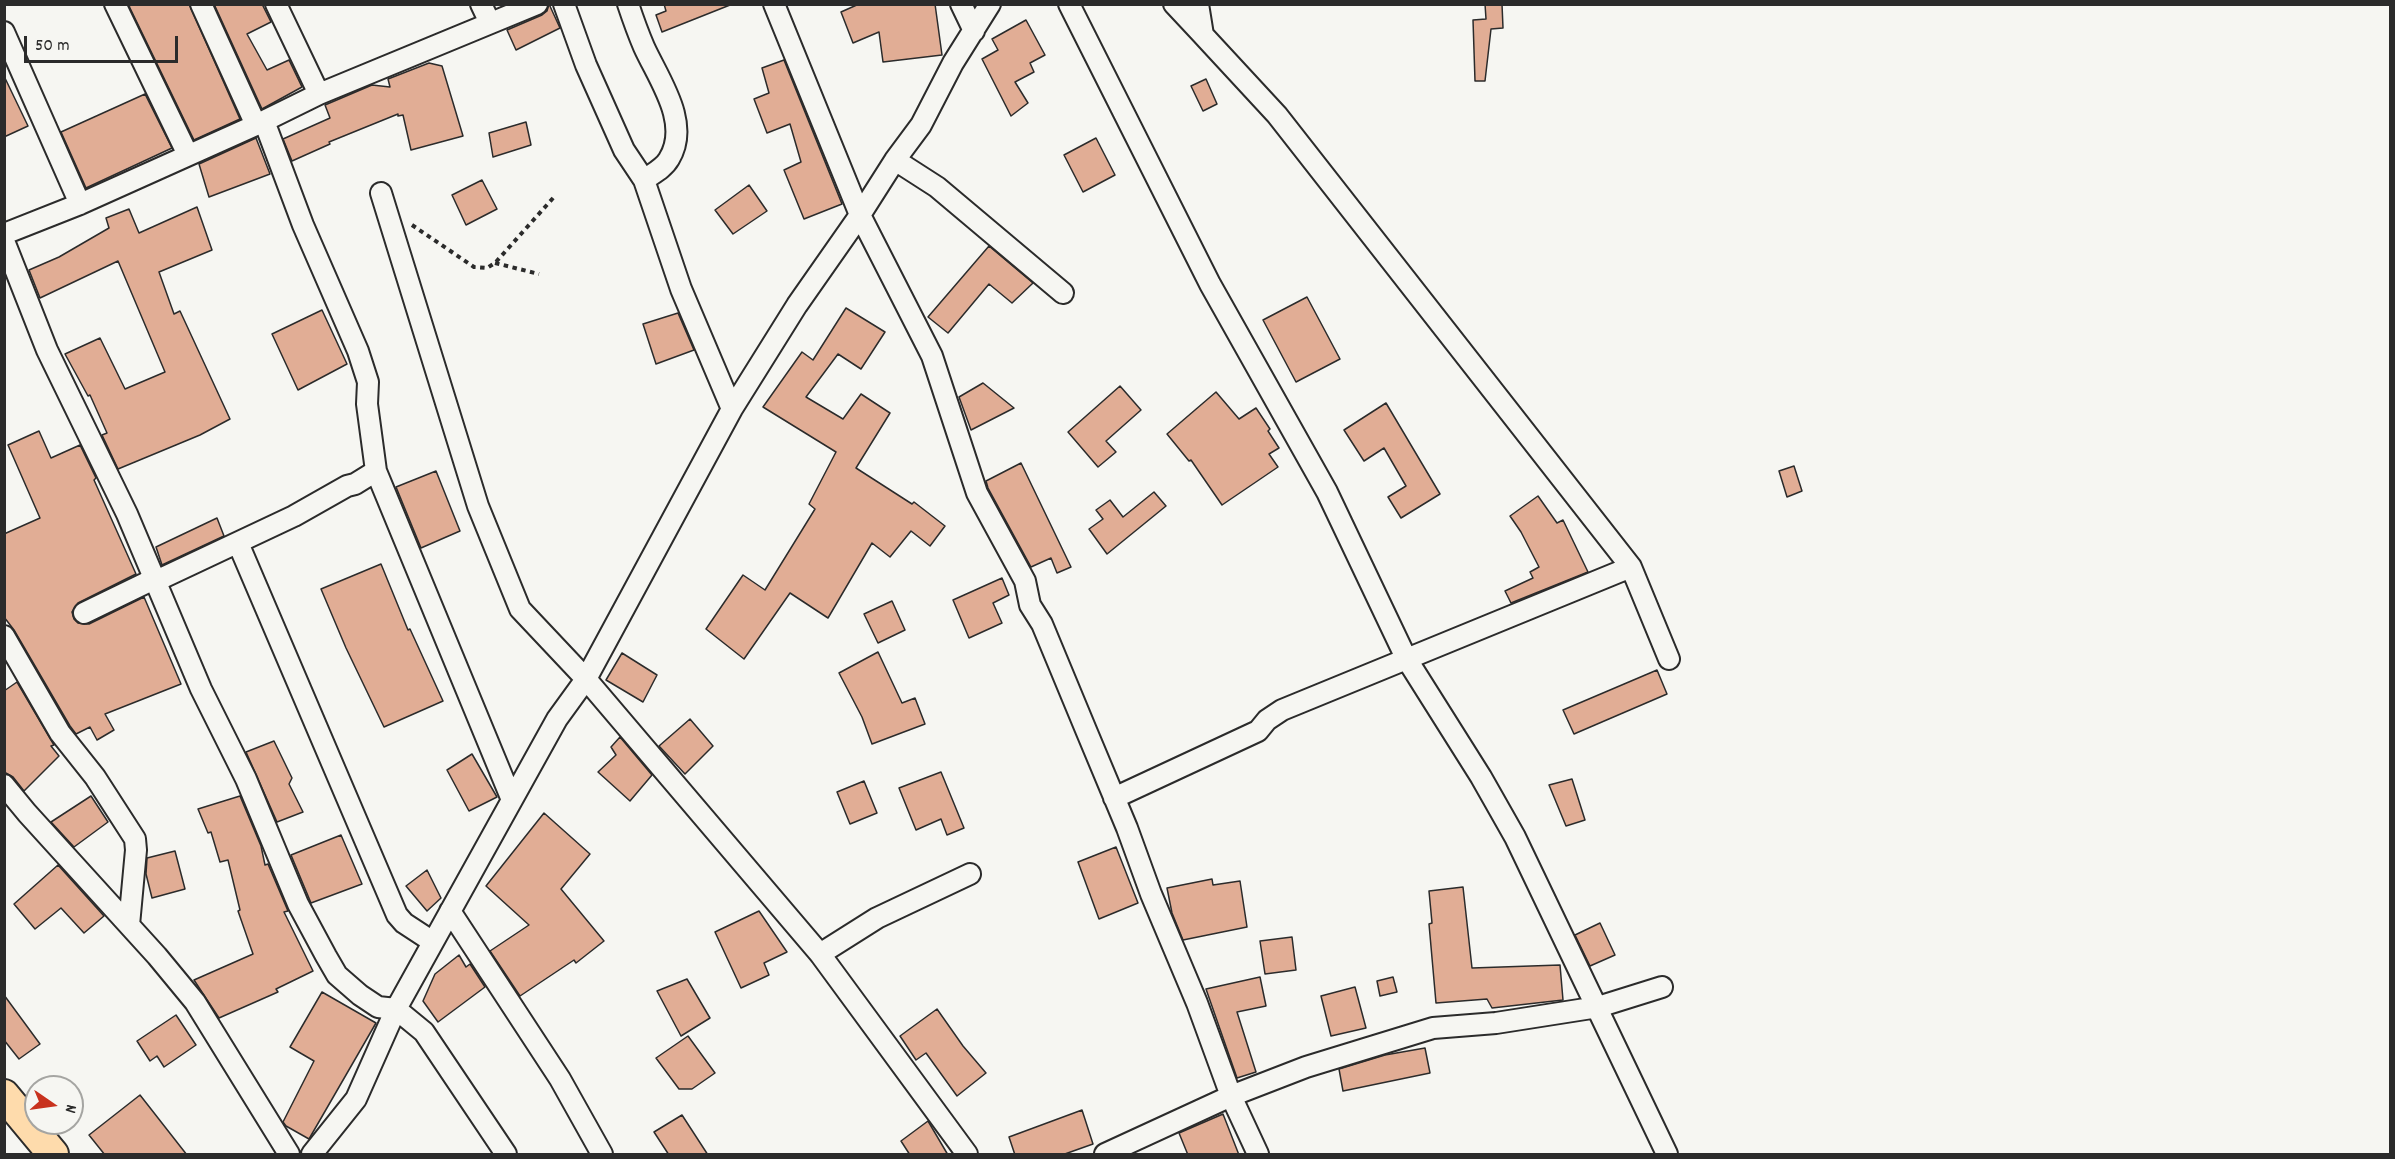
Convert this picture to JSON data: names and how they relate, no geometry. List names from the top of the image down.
{
  "scale_bar": "50 m",
  "north": "right"
}
